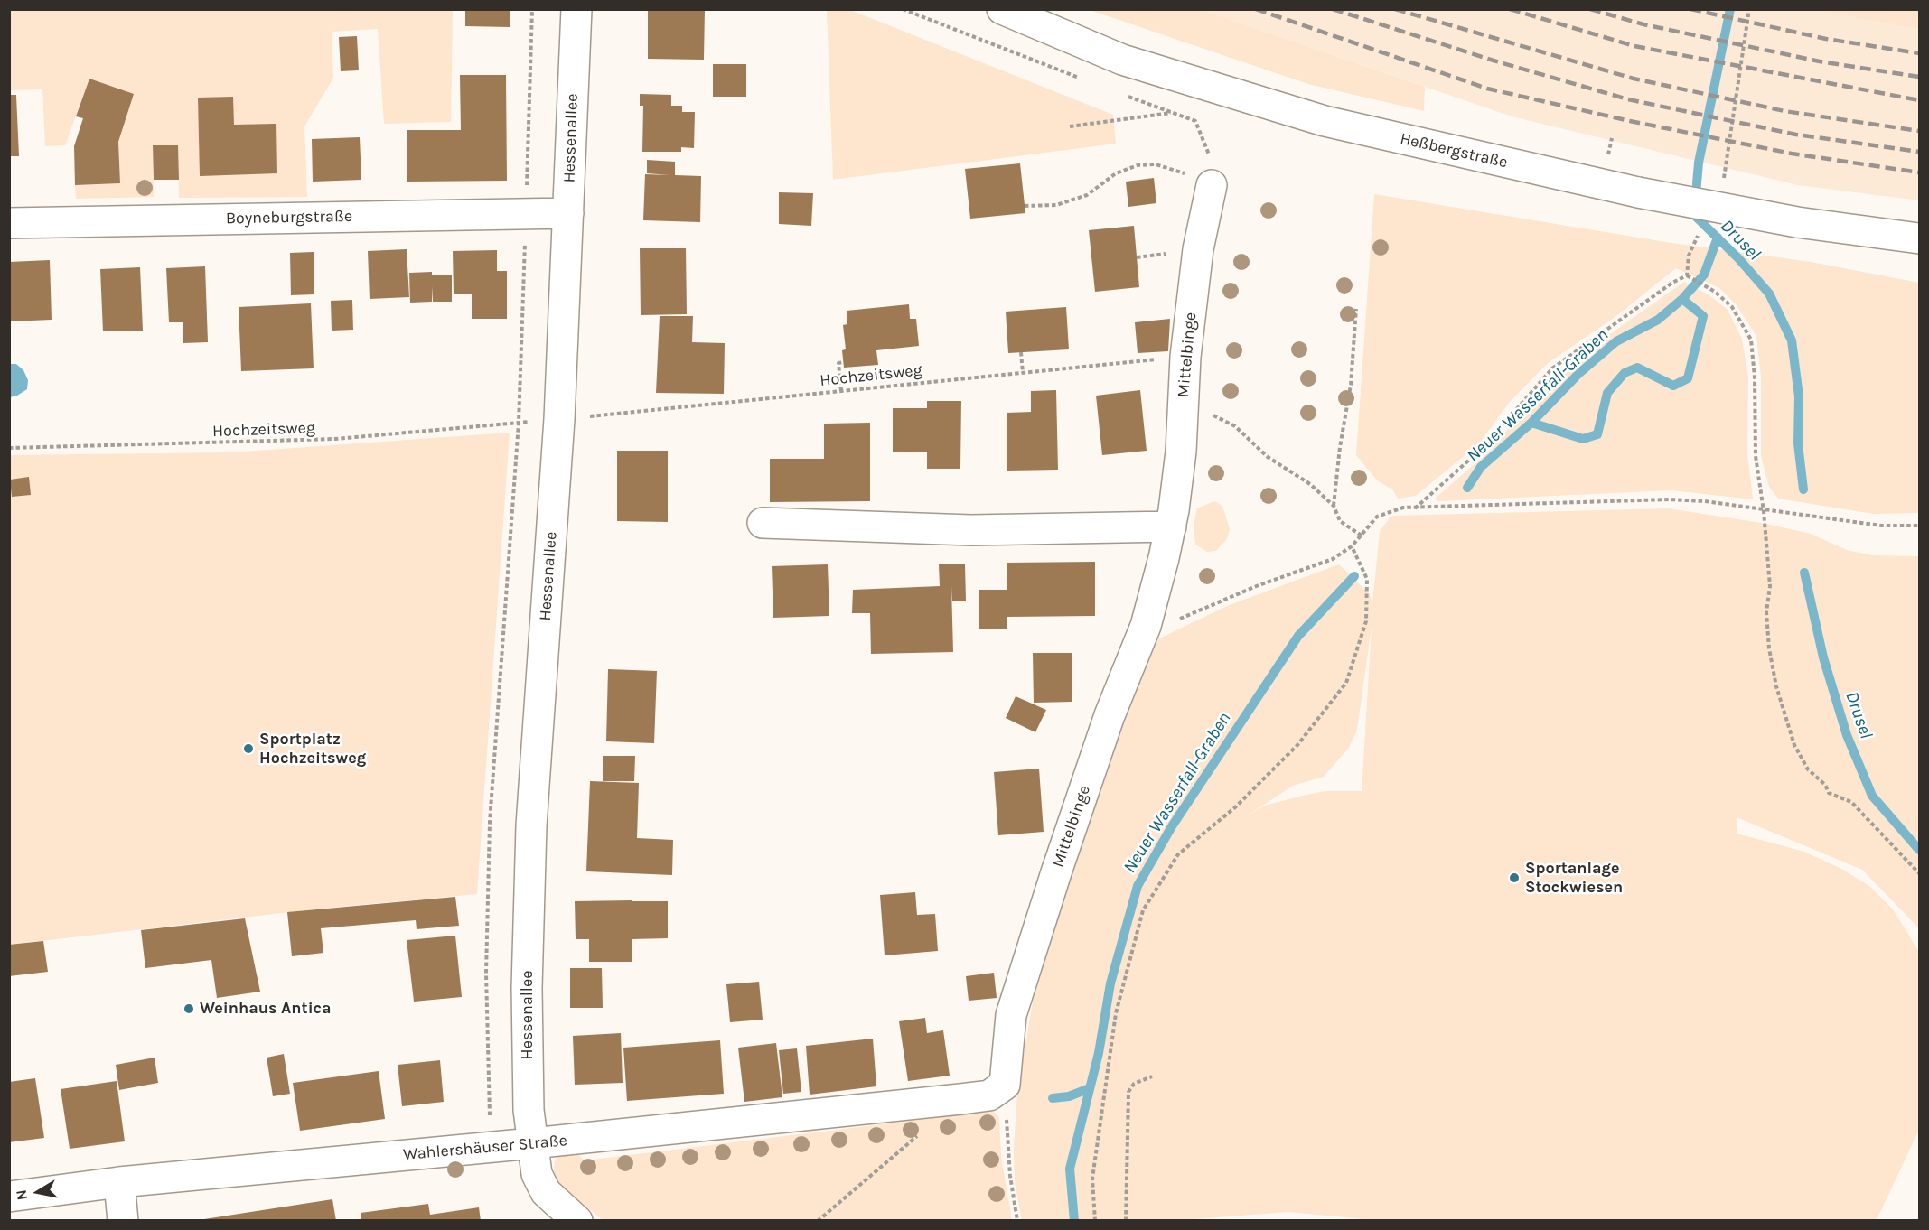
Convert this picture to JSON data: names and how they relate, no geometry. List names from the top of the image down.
{
  "streets": {
    "street": [
      "Hessenallee",
      "Heßbergstraße",
      "Boyneburgstraße",
      "Mittelbinge",
      "Wahlershäuser Straße"
    ],
    "path": ["Hochzeitsweg"]
  },
  "crossings": [
    ["Hessenallee", "Boyneburgstraße"],
    ["Hessenallee", "Hochzeitsweg"],
    ["Hessenallee", "Wahlershäuser Straße"],
    ["Mittelbinge", "Hochzeitsweg"],
    ["Mittelbinge", "Wahlershäuser Straße"],
    ["Hochzeitsweg", "Wahlershäuser Straße"]
  ],
  "water": ["Drusel", "Neuer Wasserfall-Graben"],
  "places": ["Sportplatz Hochzeitsweg", "Sportanlage Stockwiesen", "Weinhaus Antica"],
  "north": "left"
}
